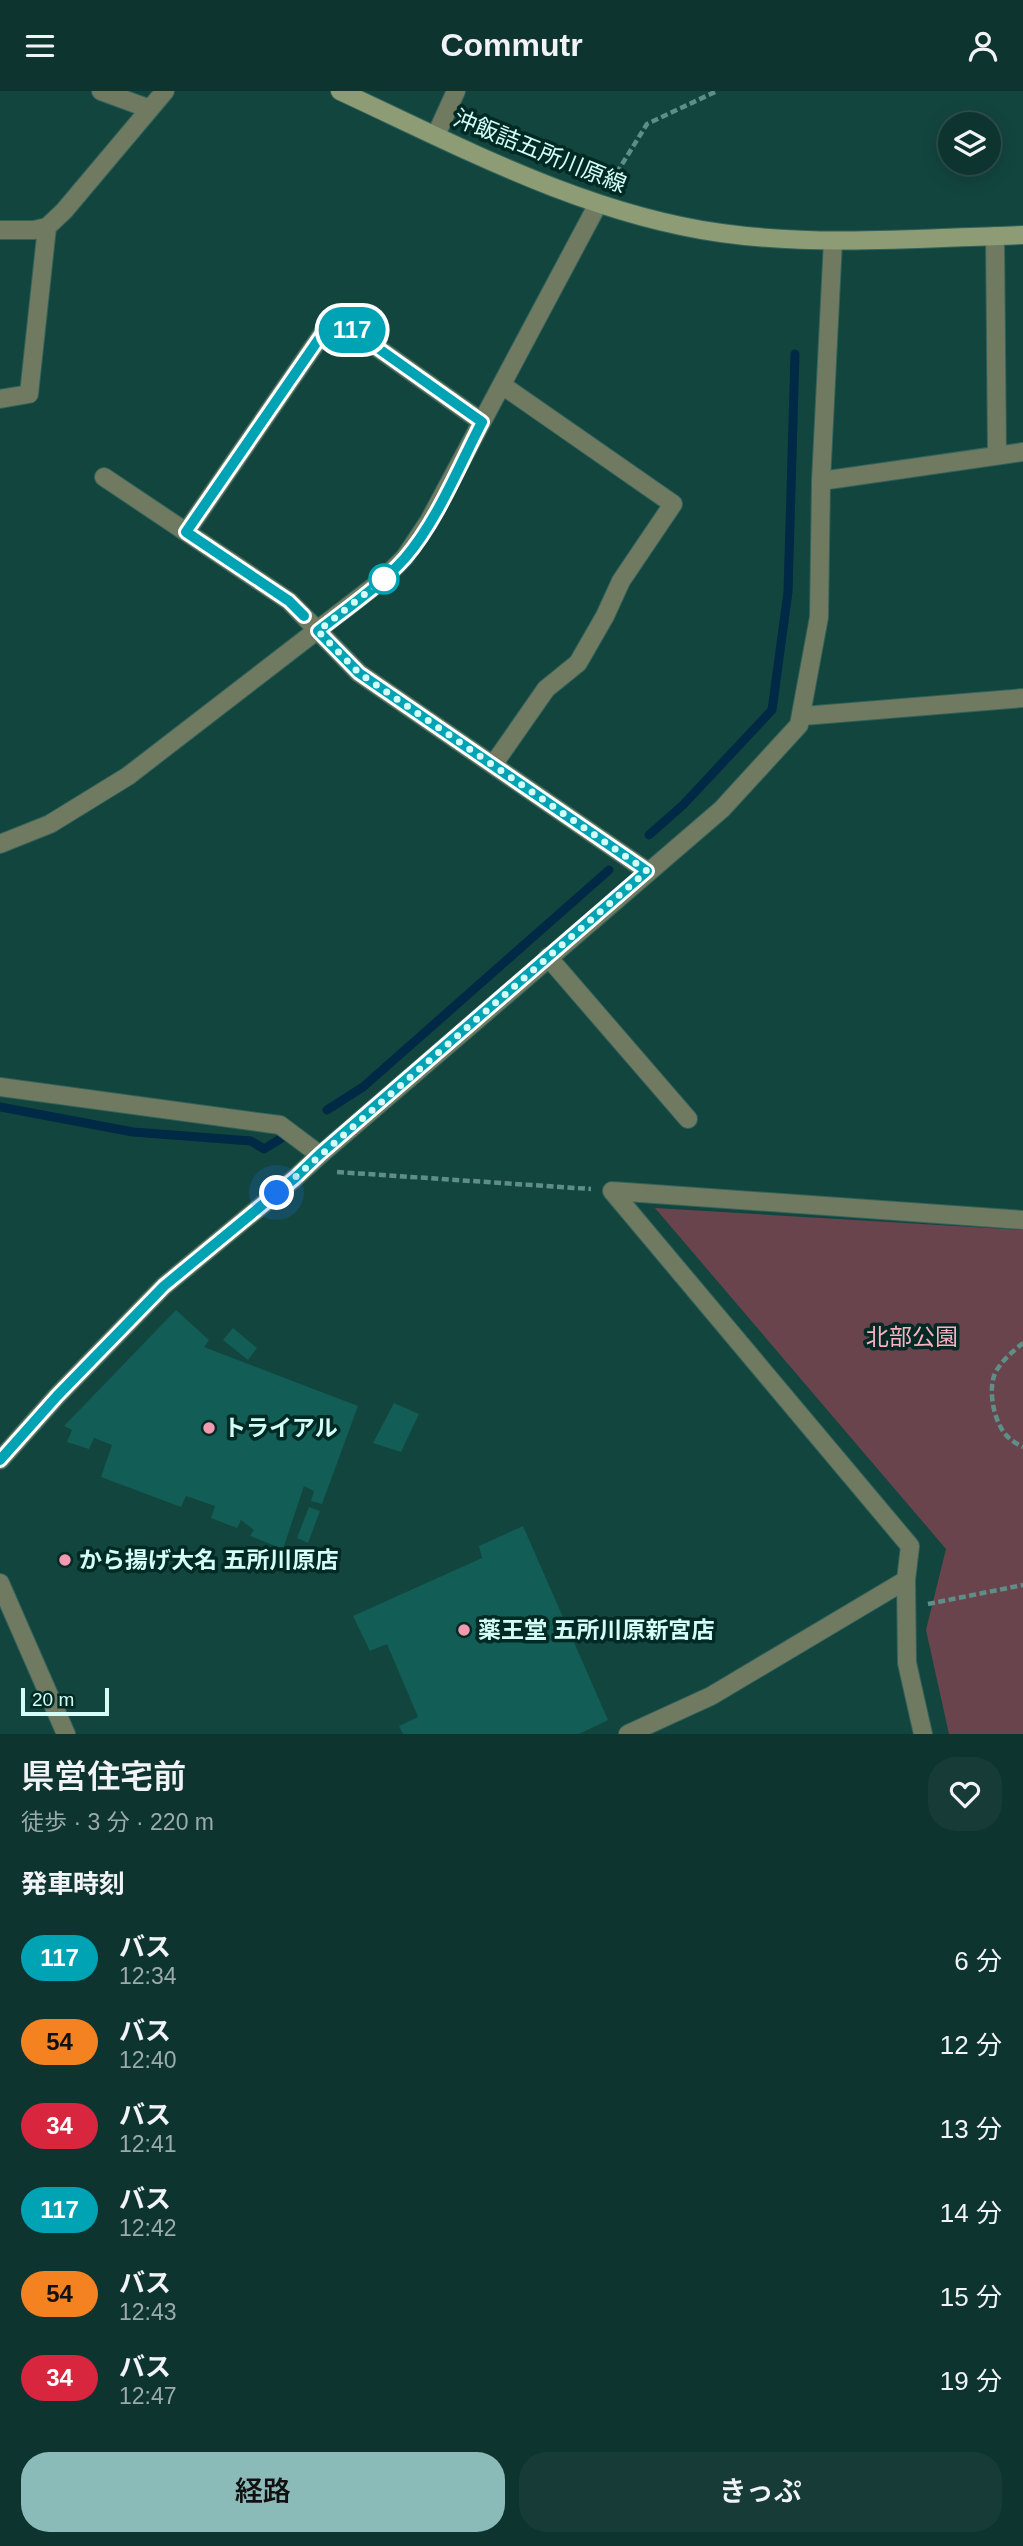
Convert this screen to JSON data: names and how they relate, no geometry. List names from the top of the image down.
{
  "streets": {
    "main road": ["沖飯詰五所川原線"]
  },
  "parks": ["北部公園"],
  "places": ["トライアル", "から揚げ大名 五所川原店", "薬王堂 五所川原新宮店"],
  "lines": ["bus line 117"],
  "scale_bar": "20 m",
  "page": {
    "header": "Commutr",
    "on_map": "117",
    "scale": "20 m",
    "heading": [
      ["県営住宅前", "徒歩 · 3 分 · 220 m"],
      "発車時刻"
    ],
    "list": [
      {
        "mark": "117",
        "name": "バス",
        "note": "12:34",
        "value": "6 分"
      },
      {
        "mark": "54",
        "name": "バス",
        "note": "12:40",
        "value": "12 分"
      },
      {
        "mark": "34",
        "name": "バス",
        "note": "12:41",
        "value": "13 分"
      },
      {
        "mark": "117",
        "name": "バス",
        "note": "12:42",
        "value": "14 分"
      },
      {
        "mark": "54",
        "name": "バス",
        "note": "12:43",
        "value": "15 分"
      },
      {
        "mark": "34",
        "name": "バス",
        "note": "12:47",
        "value": "19 分"
      }
    ],
    "buttons": ["経路", "きっぷ"]
  }
}
